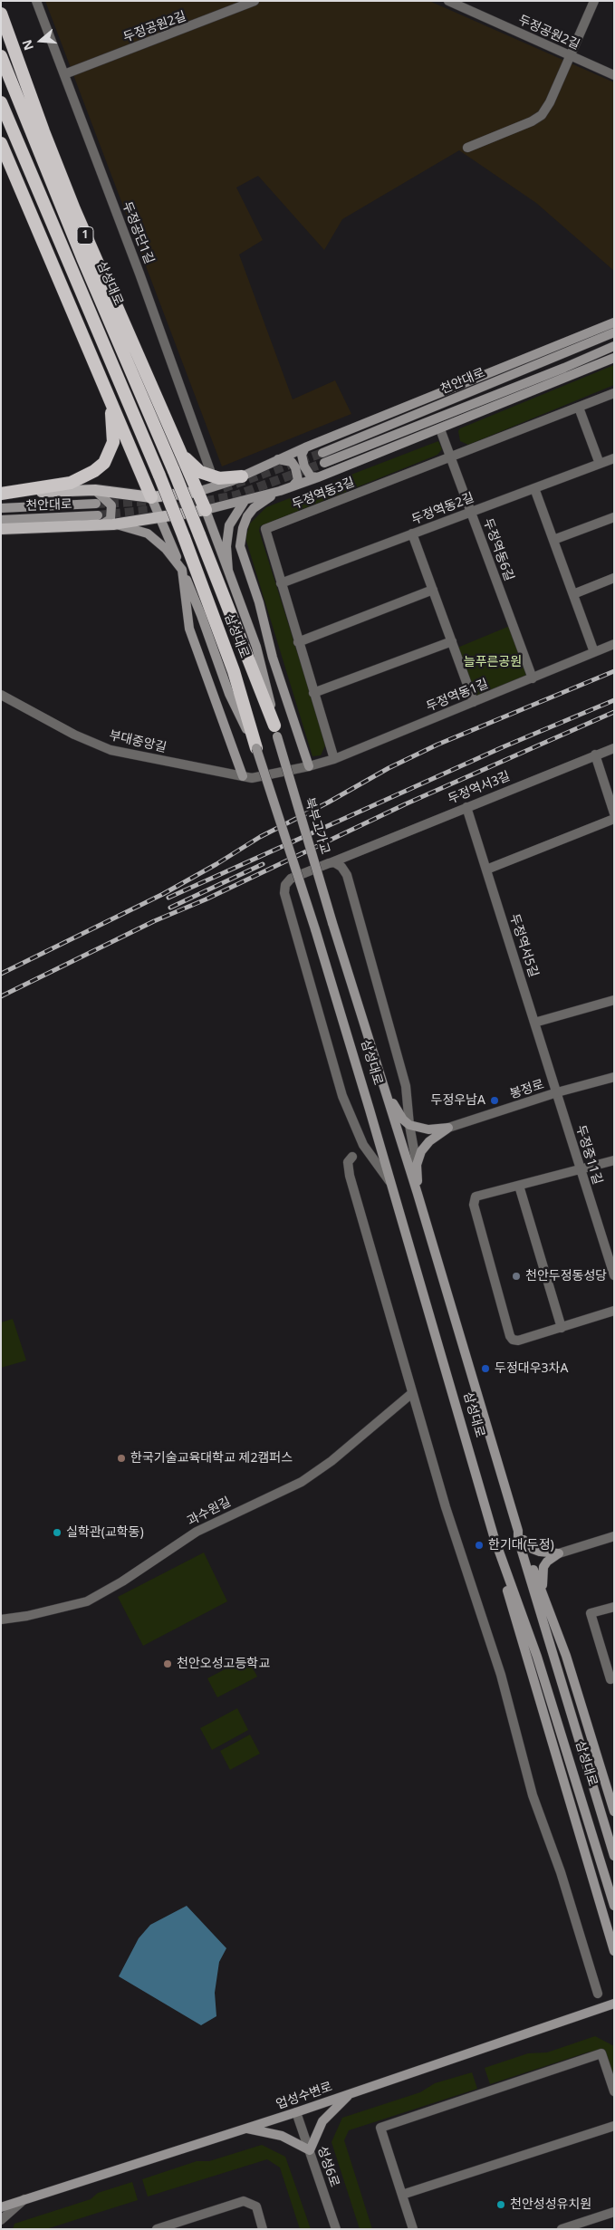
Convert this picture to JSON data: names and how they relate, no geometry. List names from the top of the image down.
{
  "streets": {
    "highway": ["1", "삼성대로"],
    "main road": ["천안대로", "북부고가교", "업성수변로"],
    "street": [
      "두정공원2길",
      "두정공단1길",
      "두정역동3길",
      "두정역동2길",
      "두정역동6길",
      "두정역동1길",
      "부대중앙길",
      "두정역서3길",
      "두정역서5길",
      "봉정로",
      "두정중11길",
      "과수원길",
      "성성6로"
    ]
  },
  "crossings": [
    ["두정공원2길", "두정공단1길"],
    ["1", "북부고가교"],
    ["삼성대로", "두정역서3길"],
    ["삼성대로", "북부고가교"],
    ["두정역동3길", "두정역동2길"],
    ["두정역동3길", "두정역동6길"],
    ["두정역동3길", "두정역동1길"],
    ["두정역동2길", "두정역동6길"],
    ["두정역동6길", "두정역동1길"],
    ["두정역동1길", "부대중앙길"],
    ["두정역서3길", "두정역서5길"],
    ["두정역서5길", "봉정로"],
    ["두정역서5길", "두정중11길"],
    ["봉정로", "두정중11길"],
    ["업성수변로", "성성6로"]
  ],
  "parks": ["늘푸른공원"],
  "places": [
    "두정우남A",
    "천안두정동성당",
    "두정대우3차A",
    "한국기술교육대학교 제2캠퍼스",
    "실학관(교학동)",
    "한기대(두정)",
    "천안오성고등학교",
    "천안성성유치원"
  ],
  "north": "left"
}
